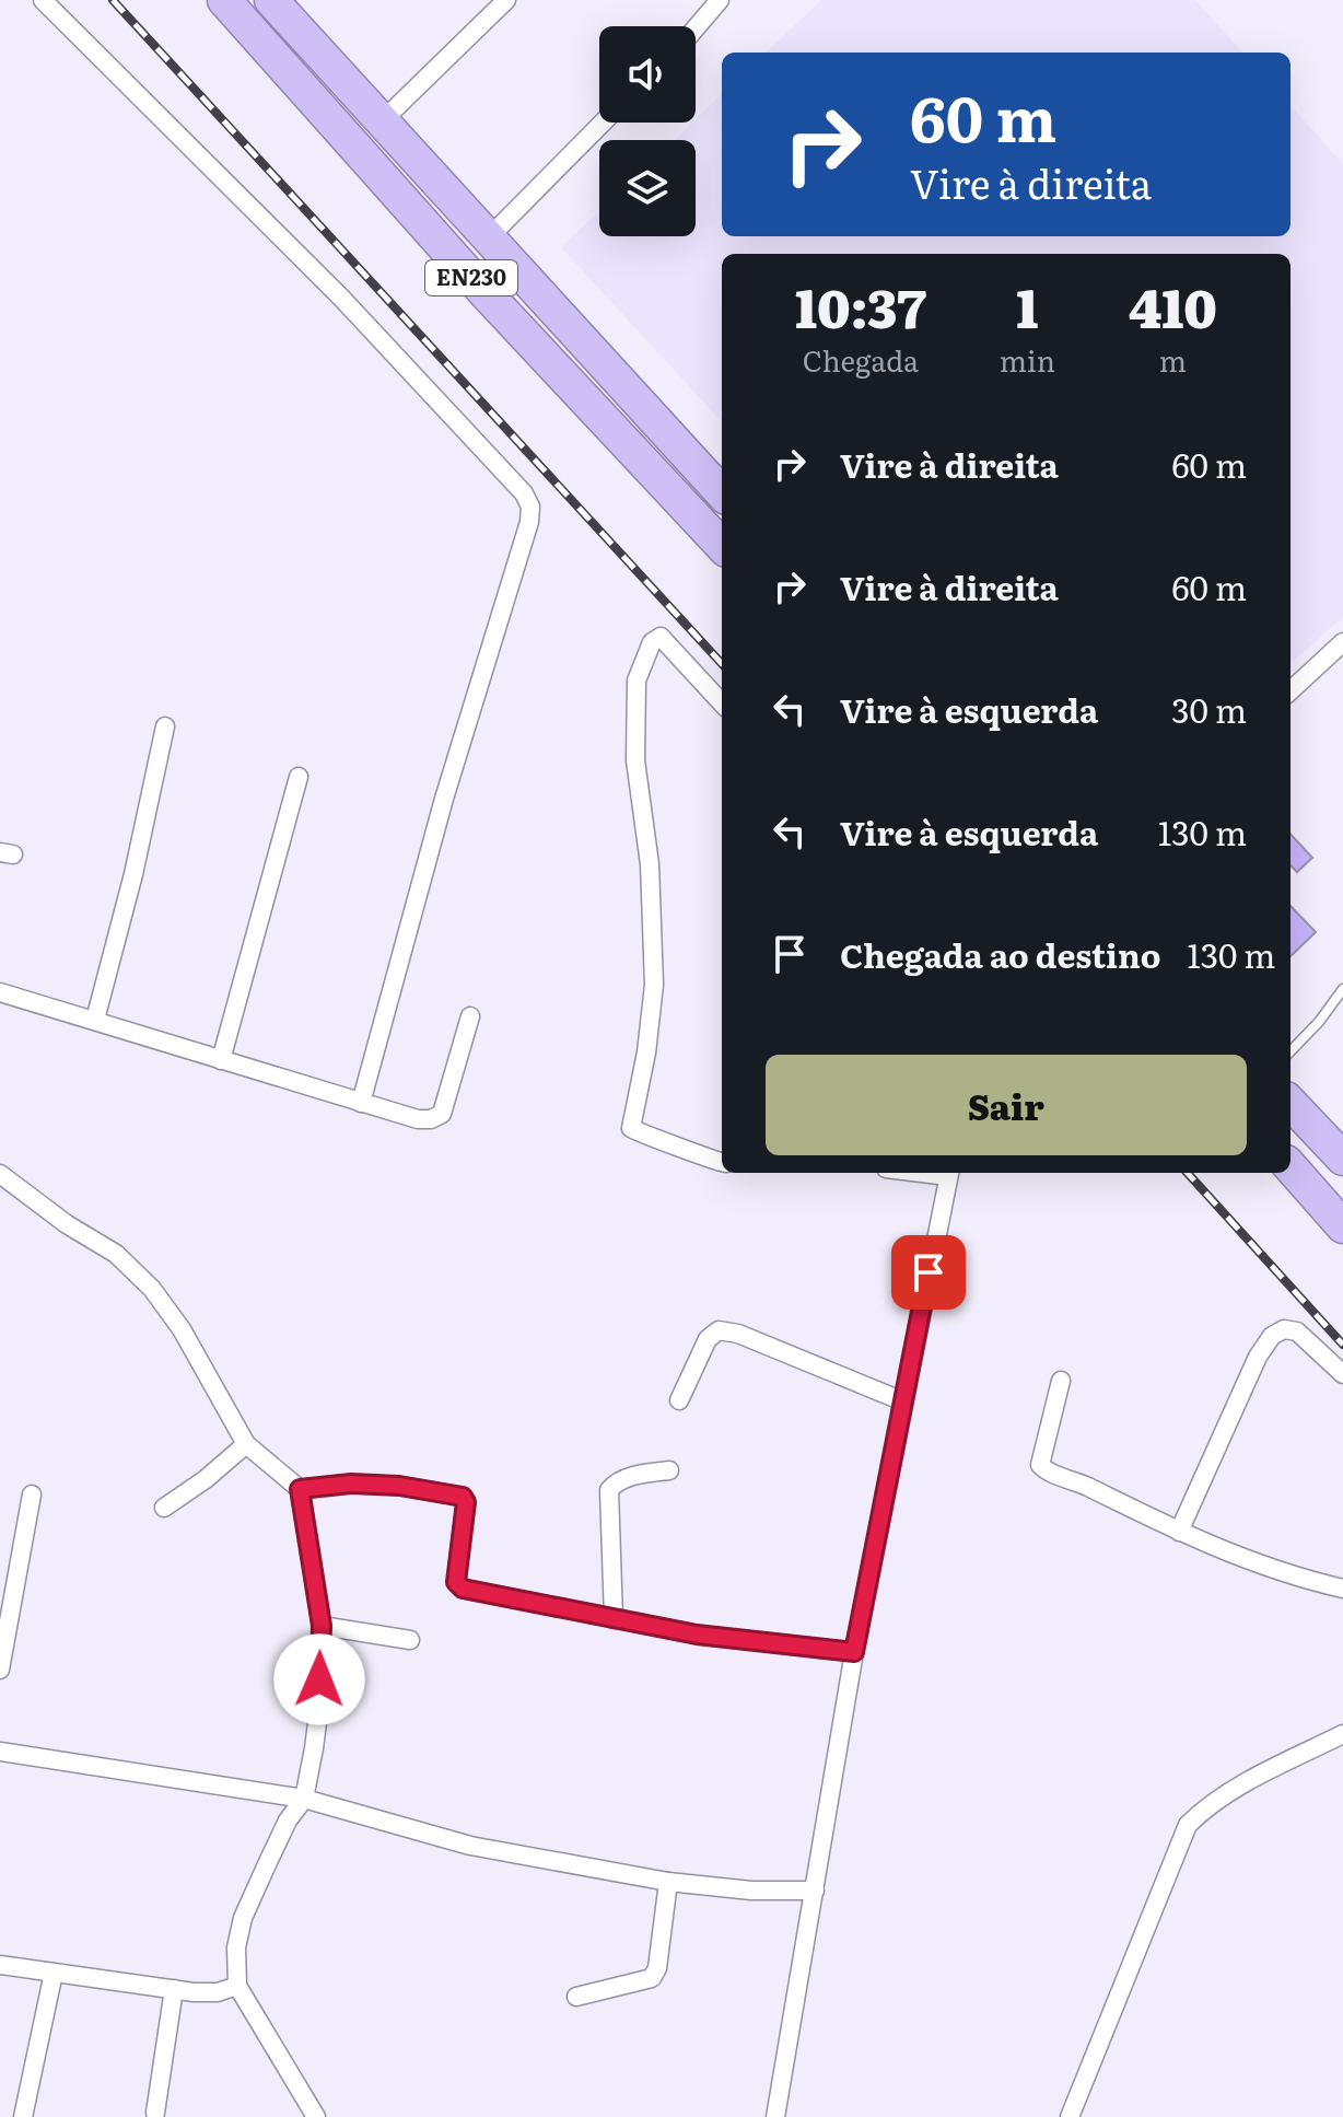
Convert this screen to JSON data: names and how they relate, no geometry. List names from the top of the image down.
{
  "streets": {
    "highway": ["EN230"]
  },
  "page": {
    "turn": ["60 m", "Vire à direita"],
    "eta": [
      "10:37",
      "Chegada",
      "1",
      "min",
      "410",
      "m"
    ],
    "list": [
      {
        "name": "Vire à direita",
        "value": "60 m"
      },
      {
        "name": "Vire à direita",
        "value": "60 m"
      },
      {
        "name": "Vire à esquerda",
        "value": "30 m"
      },
      {
        "name": "Vire à esquerda",
        "value": "130 m"
      },
      {
        "name": "Chegada ao destino",
        "value": "130 m"
      }
    ],
    "buttons": "Sair"
  }
}
